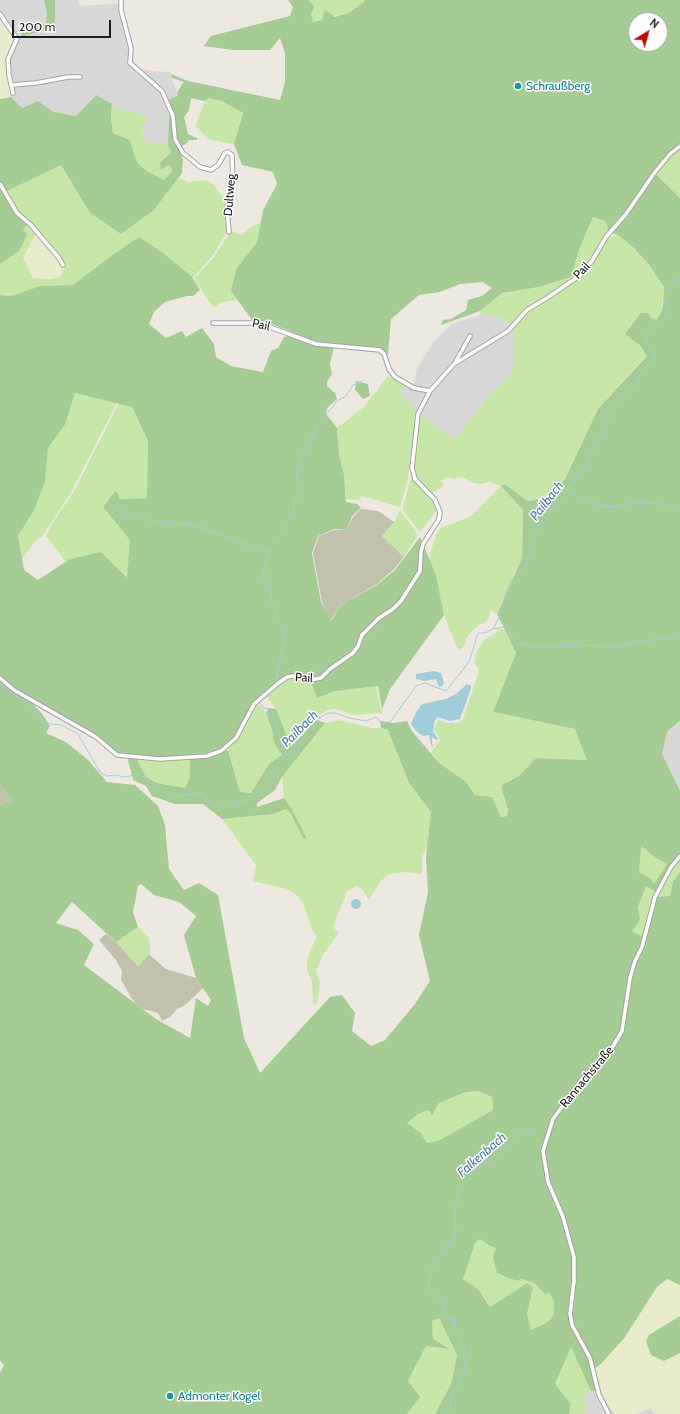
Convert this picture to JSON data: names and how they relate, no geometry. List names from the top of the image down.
{
  "streets": {
    "street": ["Dultweg", "Pail", "Rannachstraße"]
  },
  "water": ["Pailbach", "Falkenbach"],
  "places": ["Schraußberg", "Admonter Kogel"],
  "scale_bar": "200 m",
  "north": "top right"
}
